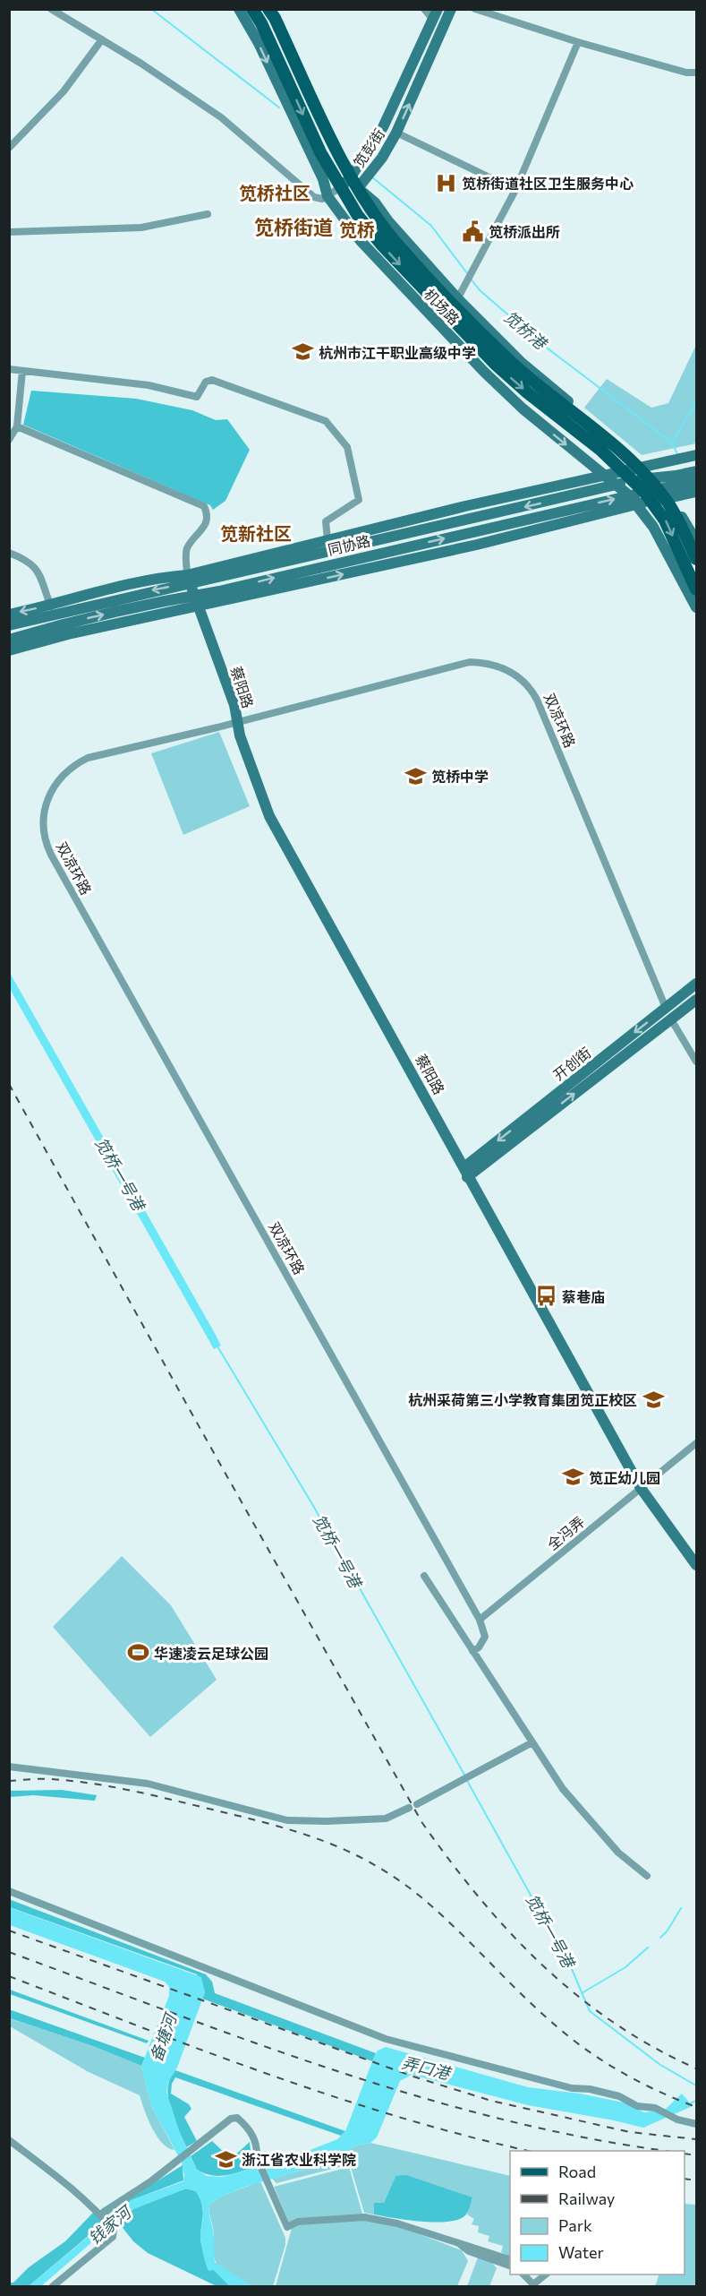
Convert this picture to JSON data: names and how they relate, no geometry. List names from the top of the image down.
{
  "streets": {
    "main road": ["机场路"],
    "street": [
      "笕彭街",
      "同协路",
      "蔡阳路",
      "双凉环路",
      "开创街",
      "全冯弄"
    ]
  },
  "crossings": [
    ["笕彭街", "机场路"],
    ["机场路", "同协路"],
    ["同协路", "蔡阳路"],
    ["蔡阳路", "双凉环路"],
    ["蔡阳路", "开创街"],
    ["蔡阳路", "全冯弄"],
    ["双凉环路", "开创街"],
    ["双凉环路", "全冯弄"]
  ],
  "districts": [
    "笕桥社区",
    "笕桥街道",
    "笕桥",
    "笕新社区"
  ],
  "water": [
    "笕桥港",
    "笕桥一号港",
    "备塘河",
    "弄口港",
    "钱家河"
  ],
  "places": {
    "hospital": ["笕桥街道社区卫生服务中心"],
    "public building": ["笕桥派出所"],
    "school or university": [
      "杭州市江干职业高级中学",
      "笕桥中学",
      "杭州采荷第三小学教育集团笕正校区",
      "笕正幼儿园",
      "浙江省农业科学院"
    ],
    "bus stop": ["蔡巷庙"],
    "sports": ["华速凌云足球公园"]
  },
  "legend": [
    "Road",
    "Railway",
    "Park",
    "Water"
  ]
}
